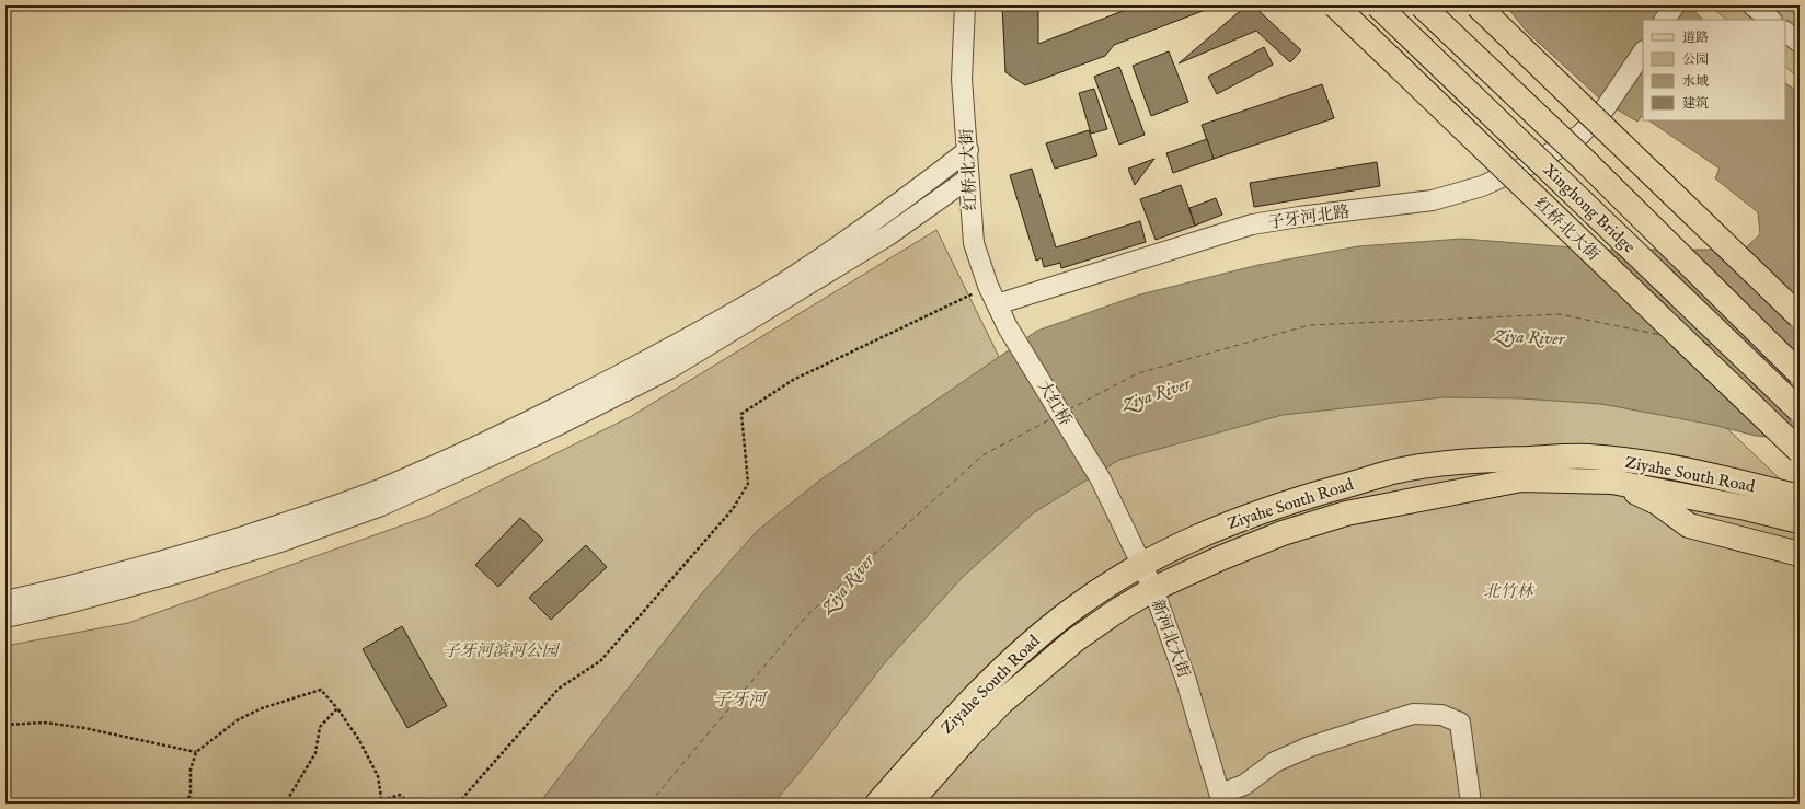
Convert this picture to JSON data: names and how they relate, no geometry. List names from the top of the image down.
{
  "streets": {
    "main road": ["红桥北大街", "Xinghong Bridge", "Ziyahe South Road"],
    "street": ["子牙河北路", "大红桥", "新河北大街"]
  },
  "crossings": [
    ["红桥北大街", "子牙河北路"],
    ["红桥北大街", "大红桥"],
    ["大红桥", "新河北大街"],
    ["Ziyahe South Road", "新河北大街"]
  ],
  "water": ["Ziya River", "子牙河"],
  "parks": ["北竹林", "子牙河滨河公园"],
  "legend": [
    "道路",
    "公园",
    "水域",
    "建筑"
  ]
}
